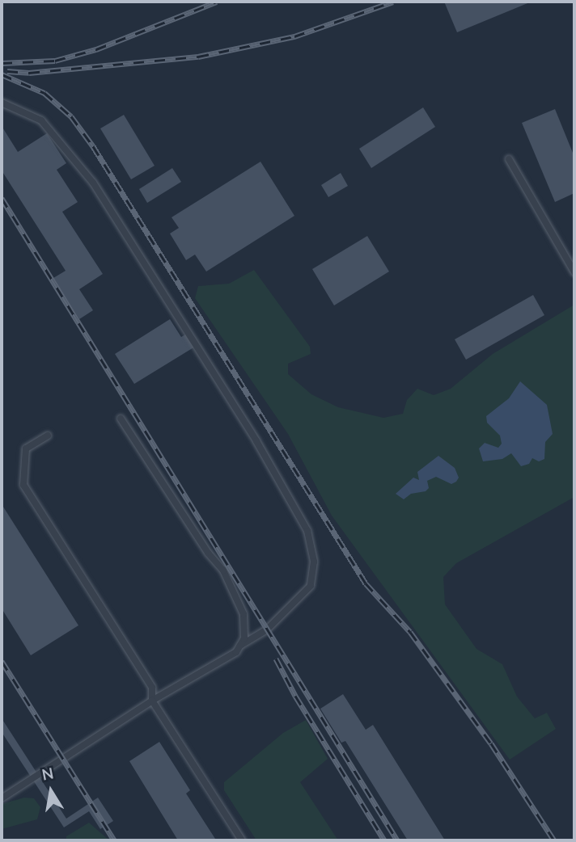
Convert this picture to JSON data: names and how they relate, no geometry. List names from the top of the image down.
{
  "north": "top"
}
